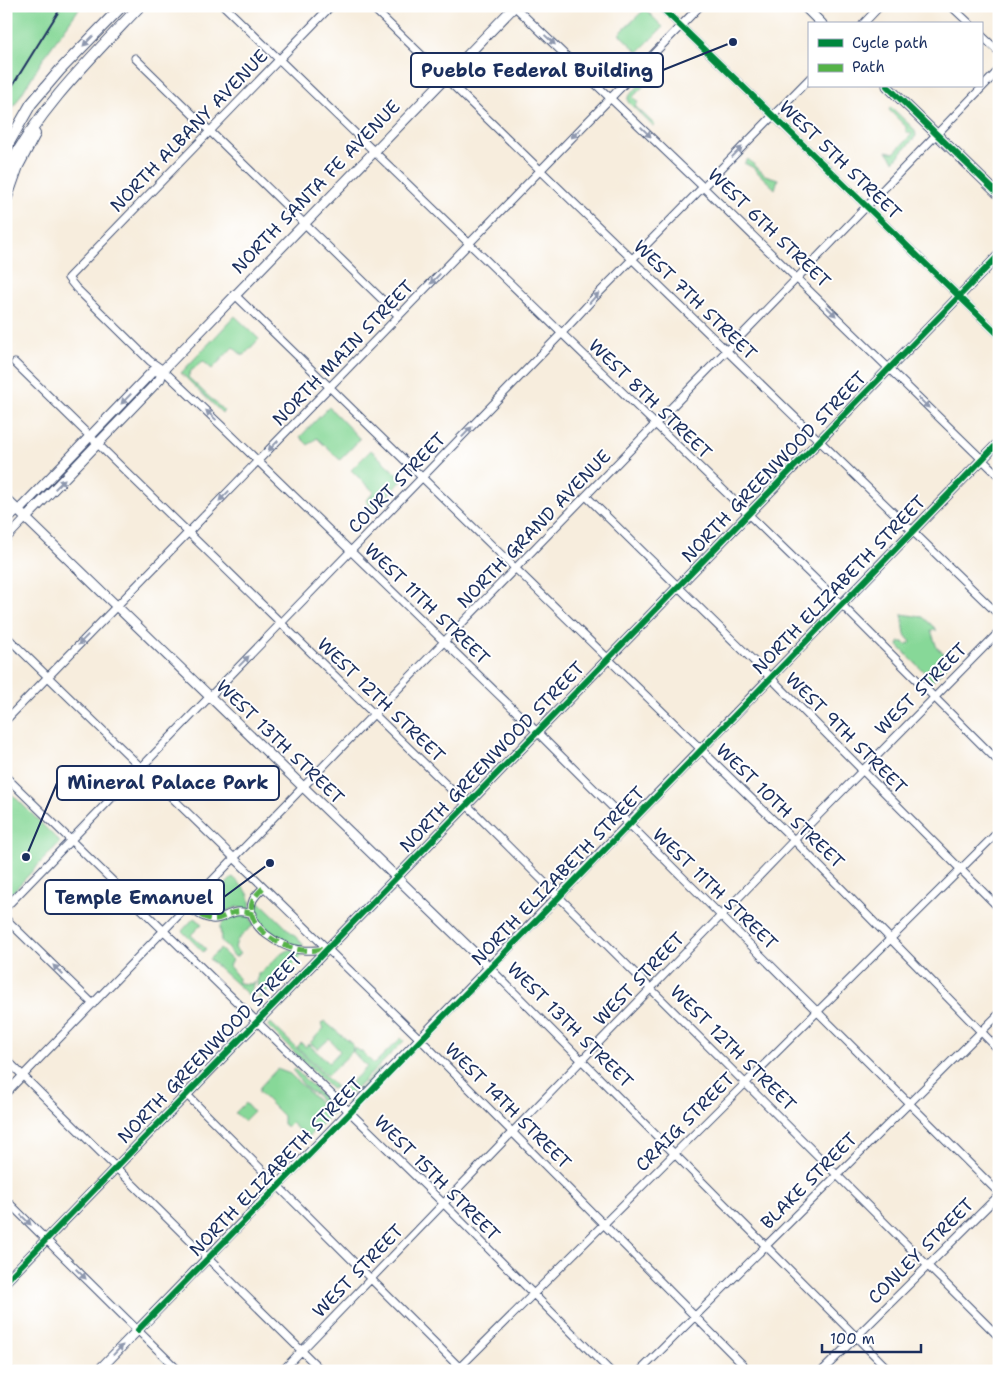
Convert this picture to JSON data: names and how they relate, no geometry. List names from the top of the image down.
{
  "streets": {
    "main road": [
      "NORTH SANTA FE AVENUE",
      "NORTH GREENWOOD STREET",
      "NORTH ELIZABETH STREET",
      "WEST 13TH STREET"
    ],
    "street": [
      "NORTH ALBANY AVENUE",
      "WEST 5TH STREET",
      "WEST 6TH STREET",
      "WEST 7TH STREET",
      "NORTH MAIN STREET",
      "WEST 8TH STREET",
      "COURT STREET",
      "NORTH GRAND AVENUE",
      "WEST 11TH STREET",
      "WEST STREET",
      "WEST 12TH STREET",
      "WEST 9TH STREET",
      "WEST 10TH STREET",
      "WEST 14TH STREET",
      "CRAIG STREET",
      "WEST 15TH STREET",
      "BLAKE STREET",
      "CONLEY STREET"
    ]
  },
  "crossings": [
    ["NORTH ALBANY AVENUE", "WEST 8TH STREET"],
    ["NORTH ALBANY AVENUE", "WEST 11TH STREET"],
    ["WEST 5TH STREET", "NORTH MAIN STREET"],
    ["WEST 5TH STREET", "NORTH GREENWOOD STREET"],
    ["WEST 5TH STREET", "COURT STREET"],
    ["WEST 5TH STREET", "NORTH GRAND AVENUE"],
    ["NORTH SANTA FE AVENUE", "WEST 6TH STREET"],
    ["NORTH SANTA FE AVENUE", "WEST 7TH STREET"],
    ["NORTH SANTA FE AVENUE", "WEST 8TH STREET"],
    ["NORTH SANTA FE AVENUE", "WEST 11TH STREET"],
    ["NORTH SANTA FE AVENUE", "WEST 12TH STREET"],
    ["NORTH SANTA FE AVENUE", "WEST 13TH STREET"],
    ["NORTH SANTA FE AVENUE", "WEST 10TH STREET"],
    ["WEST 6TH STREET", "NORTH MAIN STREET"],
    ["WEST 6TH STREET", "NORTH GREENWOOD STREET"],
    ["WEST 6TH STREET", "COURT STREET"],
    ["WEST 6TH STREET", "NORTH GRAND AVENUE"],
    ["WEST 6TH STREET", "NORTH ELIZABETH STREET"],
    ["WEST 7TH STREET", "NORTH MAIN STREET"],
    ["WEST 7TH STREET", "NORTH GREENWOOD STREET"],
    ["WEST 7TH STREET", "COURT STREET"],
    ["WEST 7TH STREET", "NORTH GRAND AVENUE"],
    ["WEST 7TH STREET", "NORTH ELIZABETH STREET"],
    ["NORTH MAIN STREET", "WEST 8TH STREET"],
    ["NORTH MAIN STREET", "WEST 11TH STREET"],
    ["NORTH MAIN STREET", "WEST 12TH STREET"],
    ["NORTH MAIN STREET", "WEST 13TH STREET"],
    ["NORTH MAIN STREET", "WEST 10TH STREET"],
    ["NORTH MAIN STREET", "WEST 14TH STREET"],
    ["WEST 8TH STREET", "NORTH GREENWOOD STREET"],
    ["WEST 8TH STREET", "COURT STREET"],
    ["WEST 8TH STREET", "NORTH GRAND AVENUE"],
    ["WEST 8TH STREET", "NORTH ELIZABETH STREET"],
    ["WEST 8TH STREET", "WEST STREET"],
    ["NORTH GREENWOOD STREET", "WEST 11TH STREET"],
    ["NORTH GREENWOOD STREET", "WEST 12TH STREET"],
    ["NORTH GREENWOOD STREET", "WEST 9TH STREET"],
    ["NORTH GREENWOOD STREET", "WEST 13TH STREET"],
    ["NORTH GREENWOOD STREET", "WEST 10TH STREET"],
    ["NORTH GREENWOOD STREET", "WEST 14TH STREET"],
    ["NORTH GREENWOOD STREET", "WEST 15TH STREET"],
    ["COURT STREET", "WEST 11TH STREET"],
    ["COURT STREET", "WEST 12TH STREET"],
    ["COURT STREET", "WEST 13TH STREET"],
    ["COURT STREET", "WEST 10TH STREET"],
    ["COURT STREET", "WEST 14TH STREET"],
    ["COURT STREET", "WEST 15TH STREET"],
    ["NORTH GRAND AVENUE", "WEST 11TH STREET"],
    ["NORTH GRAND AVENUE", "WEST 12TH STREET"],
    ["NORTH GRAND AVENUE", "WEST 9TH STREET"],
    ["NORTH GRAND AVENUE", "WEST 13TH STREET"],
    ["NORTH GRAND AVENUE", "WEST 10TH STREET"],
    ["NORTH GRAND AVENUE", "WEST 14TH STREET"],
    ["NORTH GRAND AVENUE", "WEST 15TH STREET"],
    ["NORTH ELIZABETH STREET", "WEST 11TH STREET"],
    ["NORTH ELIZABETH STREET", "WEST 12TH STREET"],
    ["NORTH ELIZABETH STREET", "WEST 9TH STREET"],
    ["NORTH ELIZABETH STREET", "WEST 13TH STREET"],
    ["NORTH ELIZABETH STREET", "WEST 10TH STREET"],
    ["NORTH ELIZABETH STREET", "WEST 14TH STREET"],
    ["NORTH ELIZABETH STREET", "WEST 15TH STREET"],
    ["WEST 11TH STREET", "WEST STREET"],
    ["WEST 11TH STREET", "CRAIG STREET"],
    ["WEST 11TH STREET", "BLAKE STREET"],
    ["WEST 11TH STREET", "CONLEY STREET"],
    ["WEST STREET", "WEST 12TH STREET"],
    ["WEST STREET", "WEST 9TH STREET"],
    ["WEST STREET", "WEST 13TH STREET"],
    ["WEST STREET", "WEST 10TH STREET"],
    ["WEST STREET", "WEST 14TH STREET"],
    ["WEST STREET", "WEST 15TH STREET"],
    ["WEST 12TH STREET", "CRAIG STREET"],
    ["WEST 12TH STREET", "BLAKE STREET"],
    ["WEST 12TH STREET", "CONLEY STREET"],
    ["WEST 9TH STREET", "CRAIG STREET"],
    ["WEST 13TH STREET", "CRAIG STREET"],
    ["WEST 13TH STREET", "BLAKE STREET"],
    ["WEST 13TH STREET", "CONLEY STREET"],
    ["WEST 10TH STREET", "CRAIG STREET"],
    ["WEST 10TH STREET", "BLAKE STREET"],
    ["WEST 14TH STREET", "CRAIG STREET"],
    ["WEST 14TH STREET", "BLAKE STREET"],
    ["CRAIG STREET", "WEST 15TH STREET"]
  ],
  "one_way": ["WEST 6TH STREET", "NORTH MAIN STREET", "COURT STREET"],
  "places": ["Pueblo Federal Building", "Mineral Palace Park", "Temple Emanuel"],
  "legend": ["Cycle path", "Path"],
  "scale_bar": "100 m"
}
